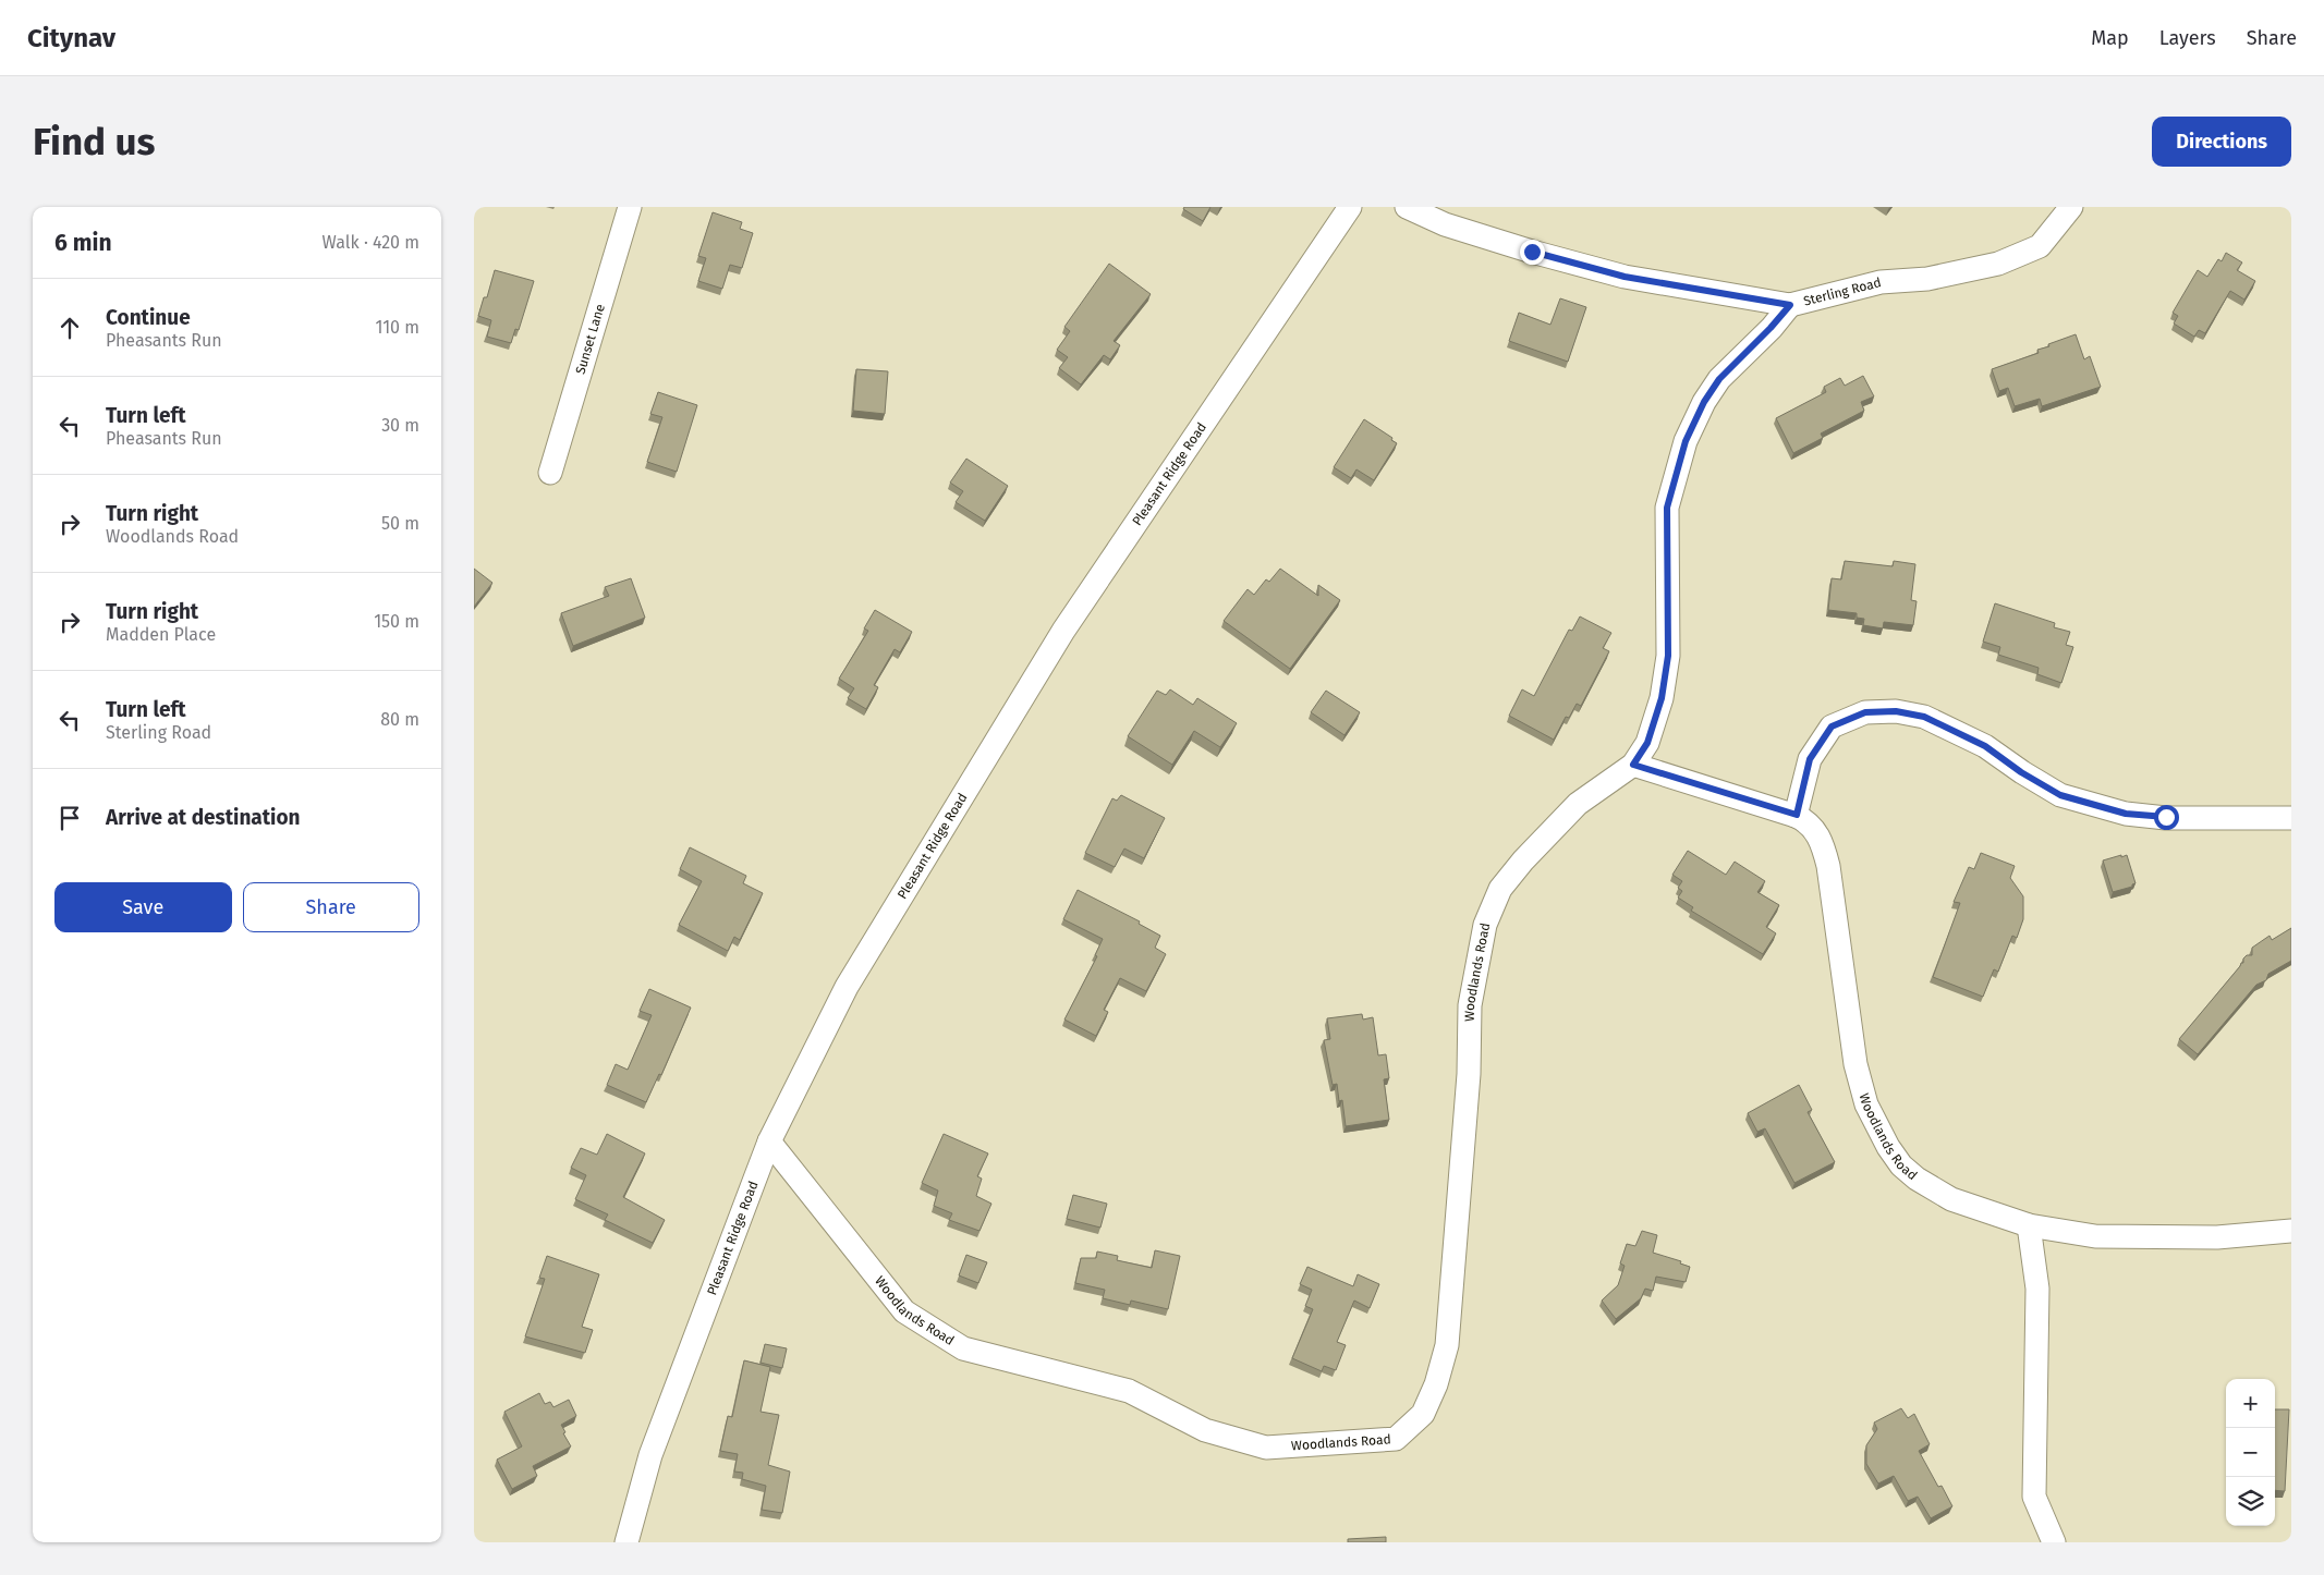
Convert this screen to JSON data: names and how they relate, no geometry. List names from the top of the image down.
{
  "streets": {
    "street": [
      "Sterling Road",
      "Sunset Lane",
      "Pleasant Ridge Road",
      "Woodlands Road"
    ]
  },
  "crossings": [
    ["Pleasant Ridge Road", "Woodlands Road"]
  ],
  "page": {
    "header": "Citynav",
    "nav": ["Map", "Layers", "Share"],
    "buttons": [
      "Directions",
      ["Save", "Share"]
    ],
    "title": "Find us",
    "heading": ["6 min", "Walk · 420 m"],
    "list": [
      ["Continue", "Pheasants Run", "110 m"],
      ["Turn left", "Pheasants Run", "30 m"],
      ["Turn right", "Woodlands Road", "50 m"],
      ["Turn right", "Madden Place", "150 m"],
      ["Turn left", "Sterling Road", "80 m"],
      "Arrive at destination"
    ],
    "map_buttons": ["+", "−"]
  }
}
